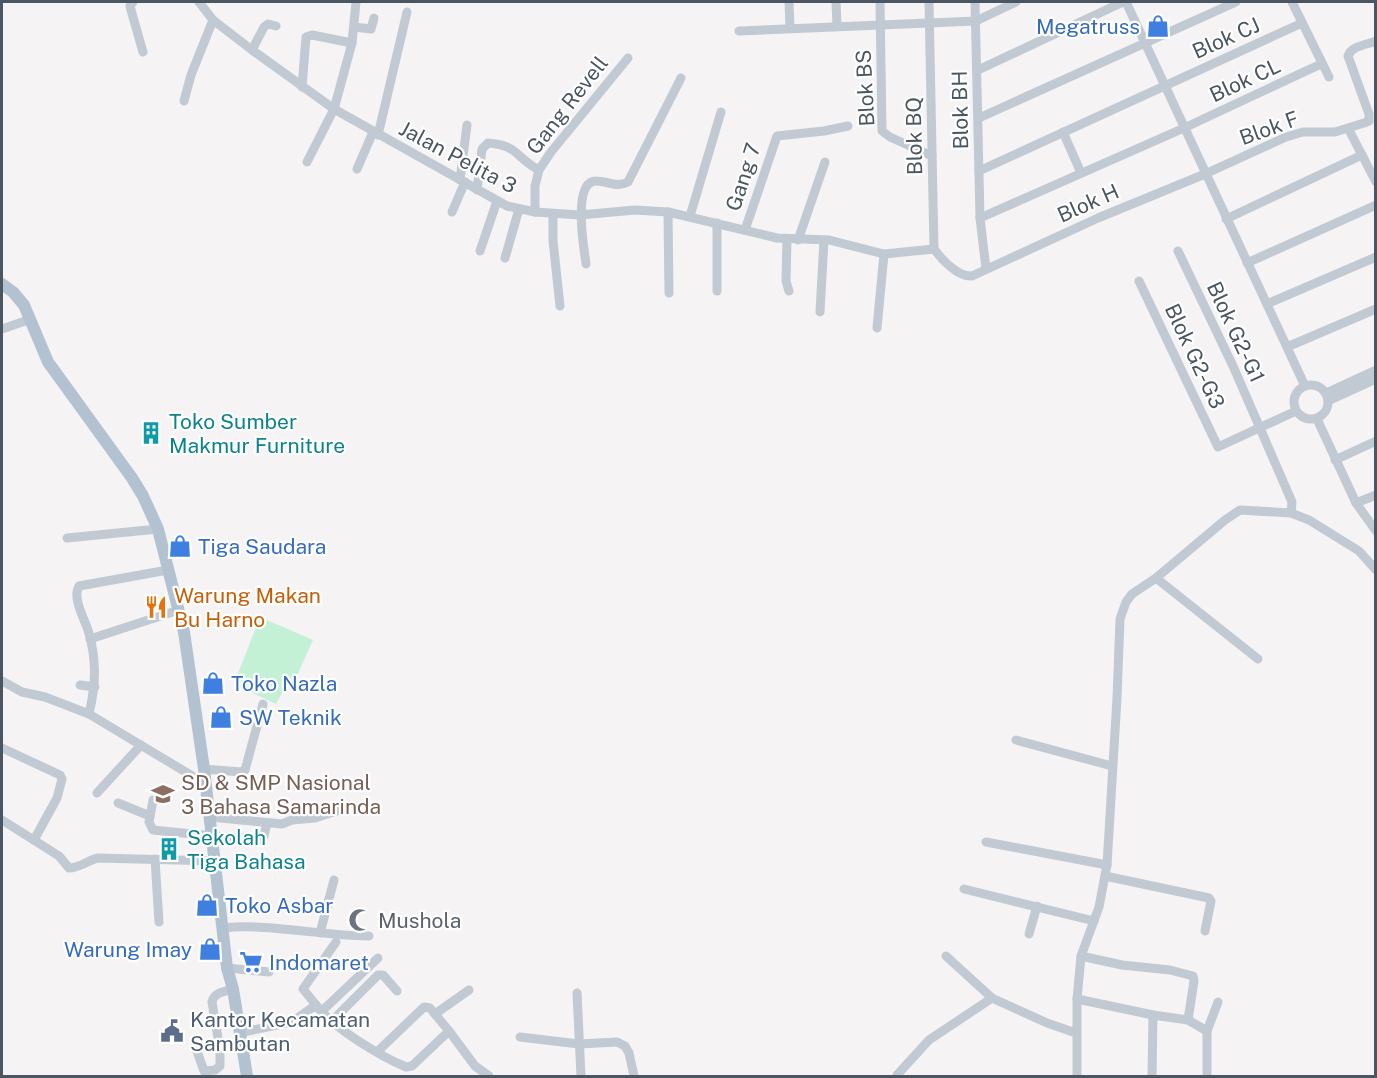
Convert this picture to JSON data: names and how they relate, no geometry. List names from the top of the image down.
{
  "streets": {
    "street": [
      "Blok CJ",
      "Blok CL",
      "Blok BS",
      "Gang Revell",
      "Blok BH",
      "Blok F",
      "Blok BQ",
      "Jalan Pelita 3",
      "Gang 7",
      "Blok H",
      "Blok G2-G1",
      "Blok G2-G3"
    ]
  },
  "crossings": [
    ["Blok CJ", "Blok BH"],
    ["Blok CL", "Blok BH"],
    ["Blok BS", "Blok BQ"],
    ["Gang Revell", "Jalan Pelita 3"],
    ["Blok BH", "Blok H"],
    ["Blok F", "Blok H"],
    ["Jalan Pelita 3", "Gang 7"],
    ["Blok G2-G1", "Blok G2-G3"]
  ],
  "places": {
    "shop": [
      "Megatruss",
      "Tiga Saudara",
      "Toko Nazla",
      "SW Teknik",
      "Toko Asbar",
      "Warung Imay"
    ],
    "building": ["Toko Sumber Makmur Furniture", "Sekolah Tiga Bahasa"],
    "restaurant": ["Warung Makan Bu Harno"],
    "school or university": ["SD & SMP Nasional 3 Bahasa Samarinda"],
    "mosque": ["Mushola"],
    "supermarket": ["Indomaret"],
    "public building": ["Kantor Kecamatan Sambutan"]
  }
}
